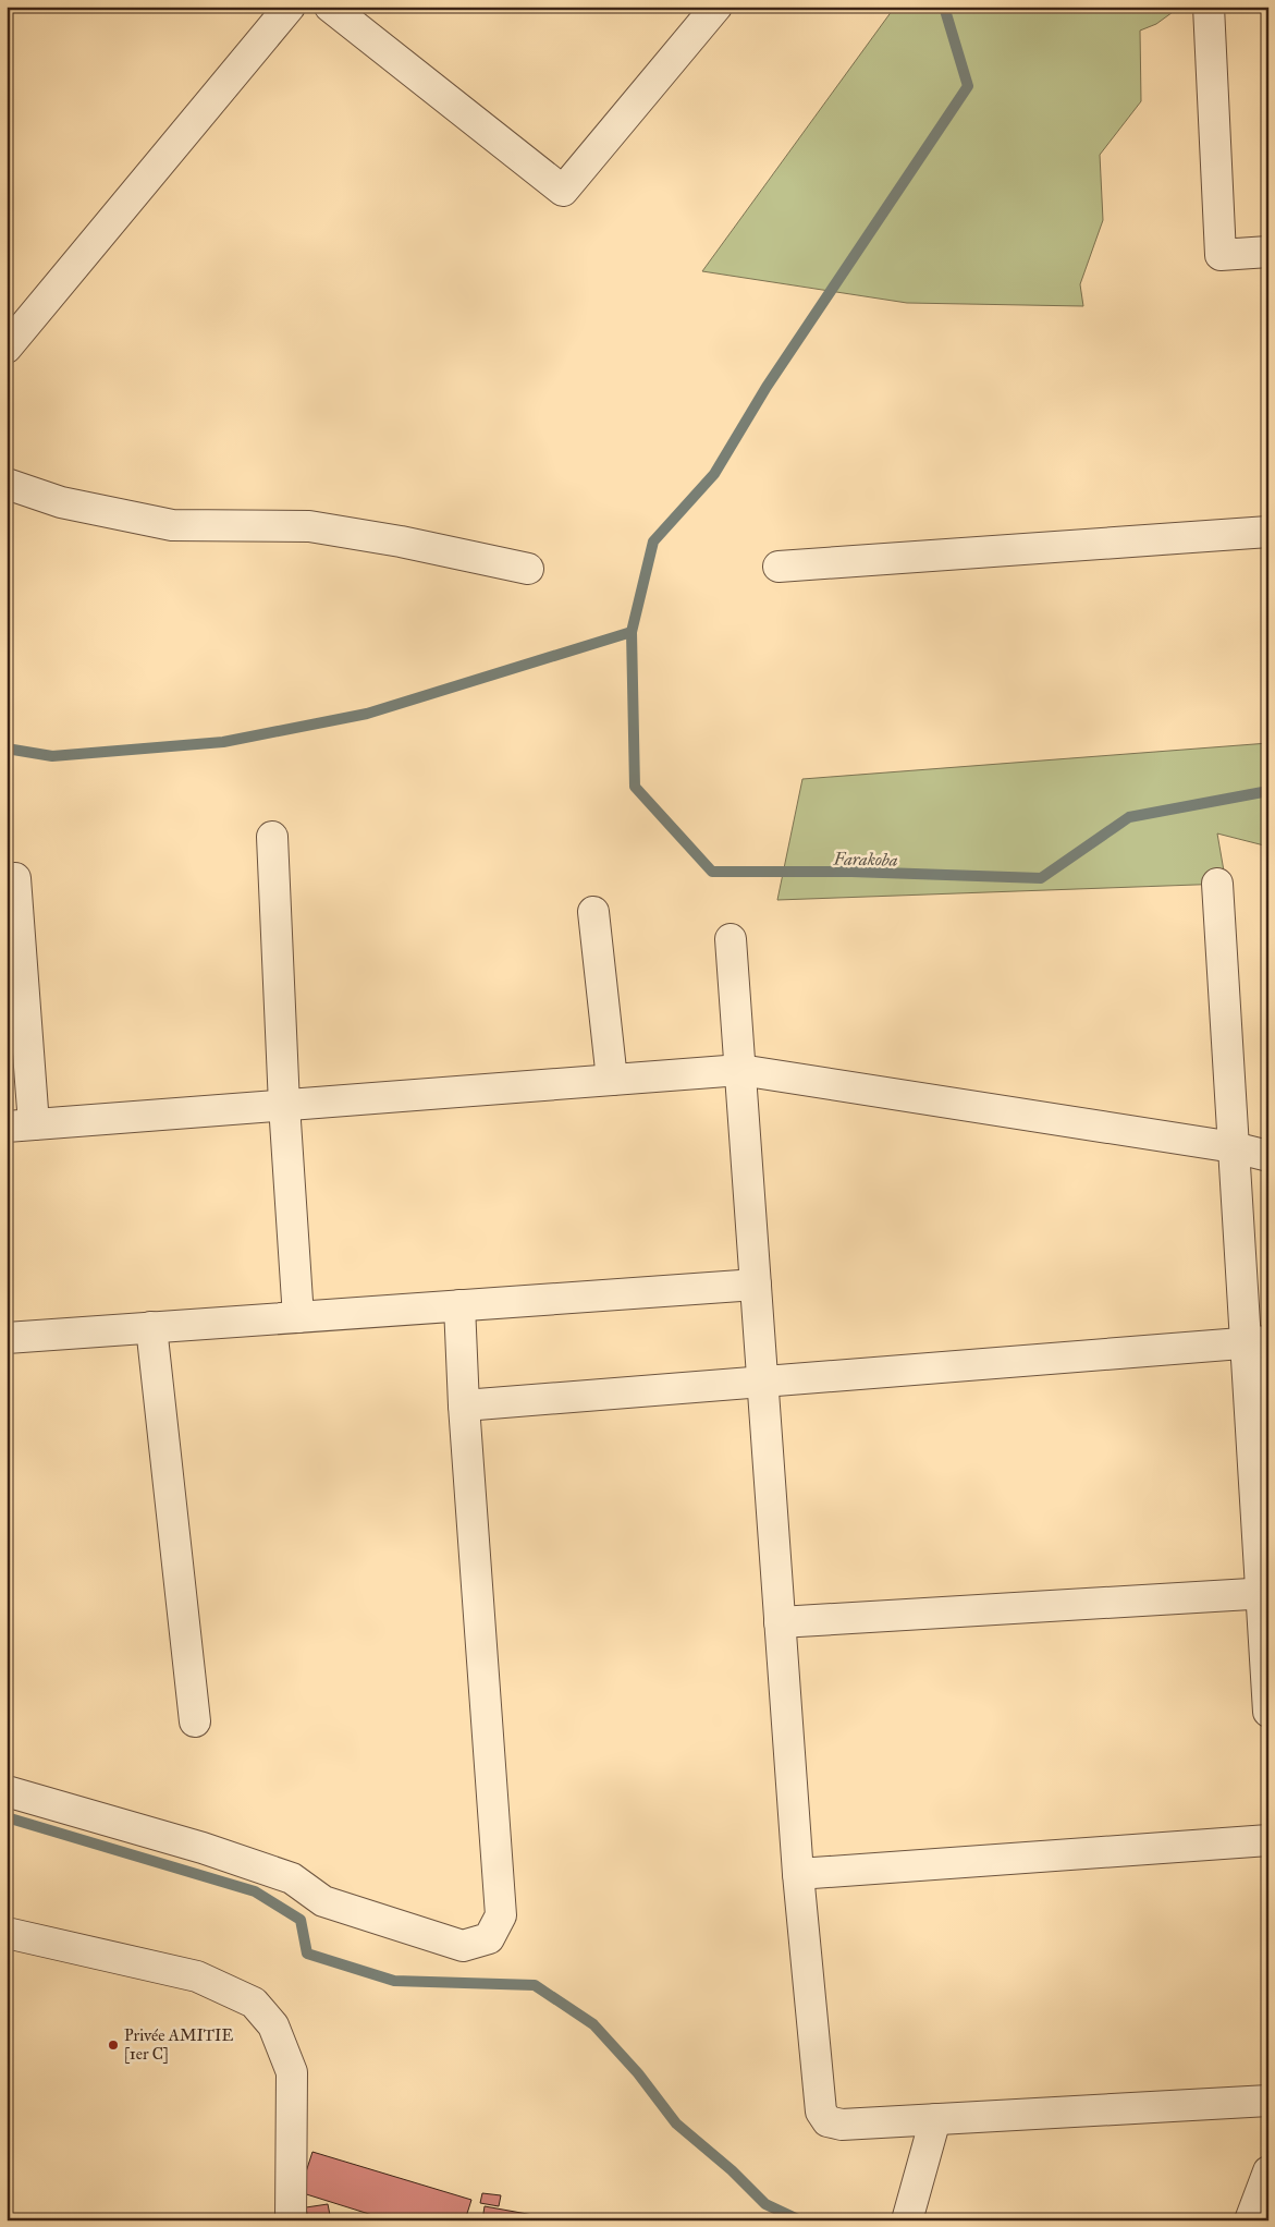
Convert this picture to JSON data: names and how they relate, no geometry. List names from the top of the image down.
{
  "water": ["Farakoba"],
  "places": ["Privée AMITIE [1er C]"]
}
